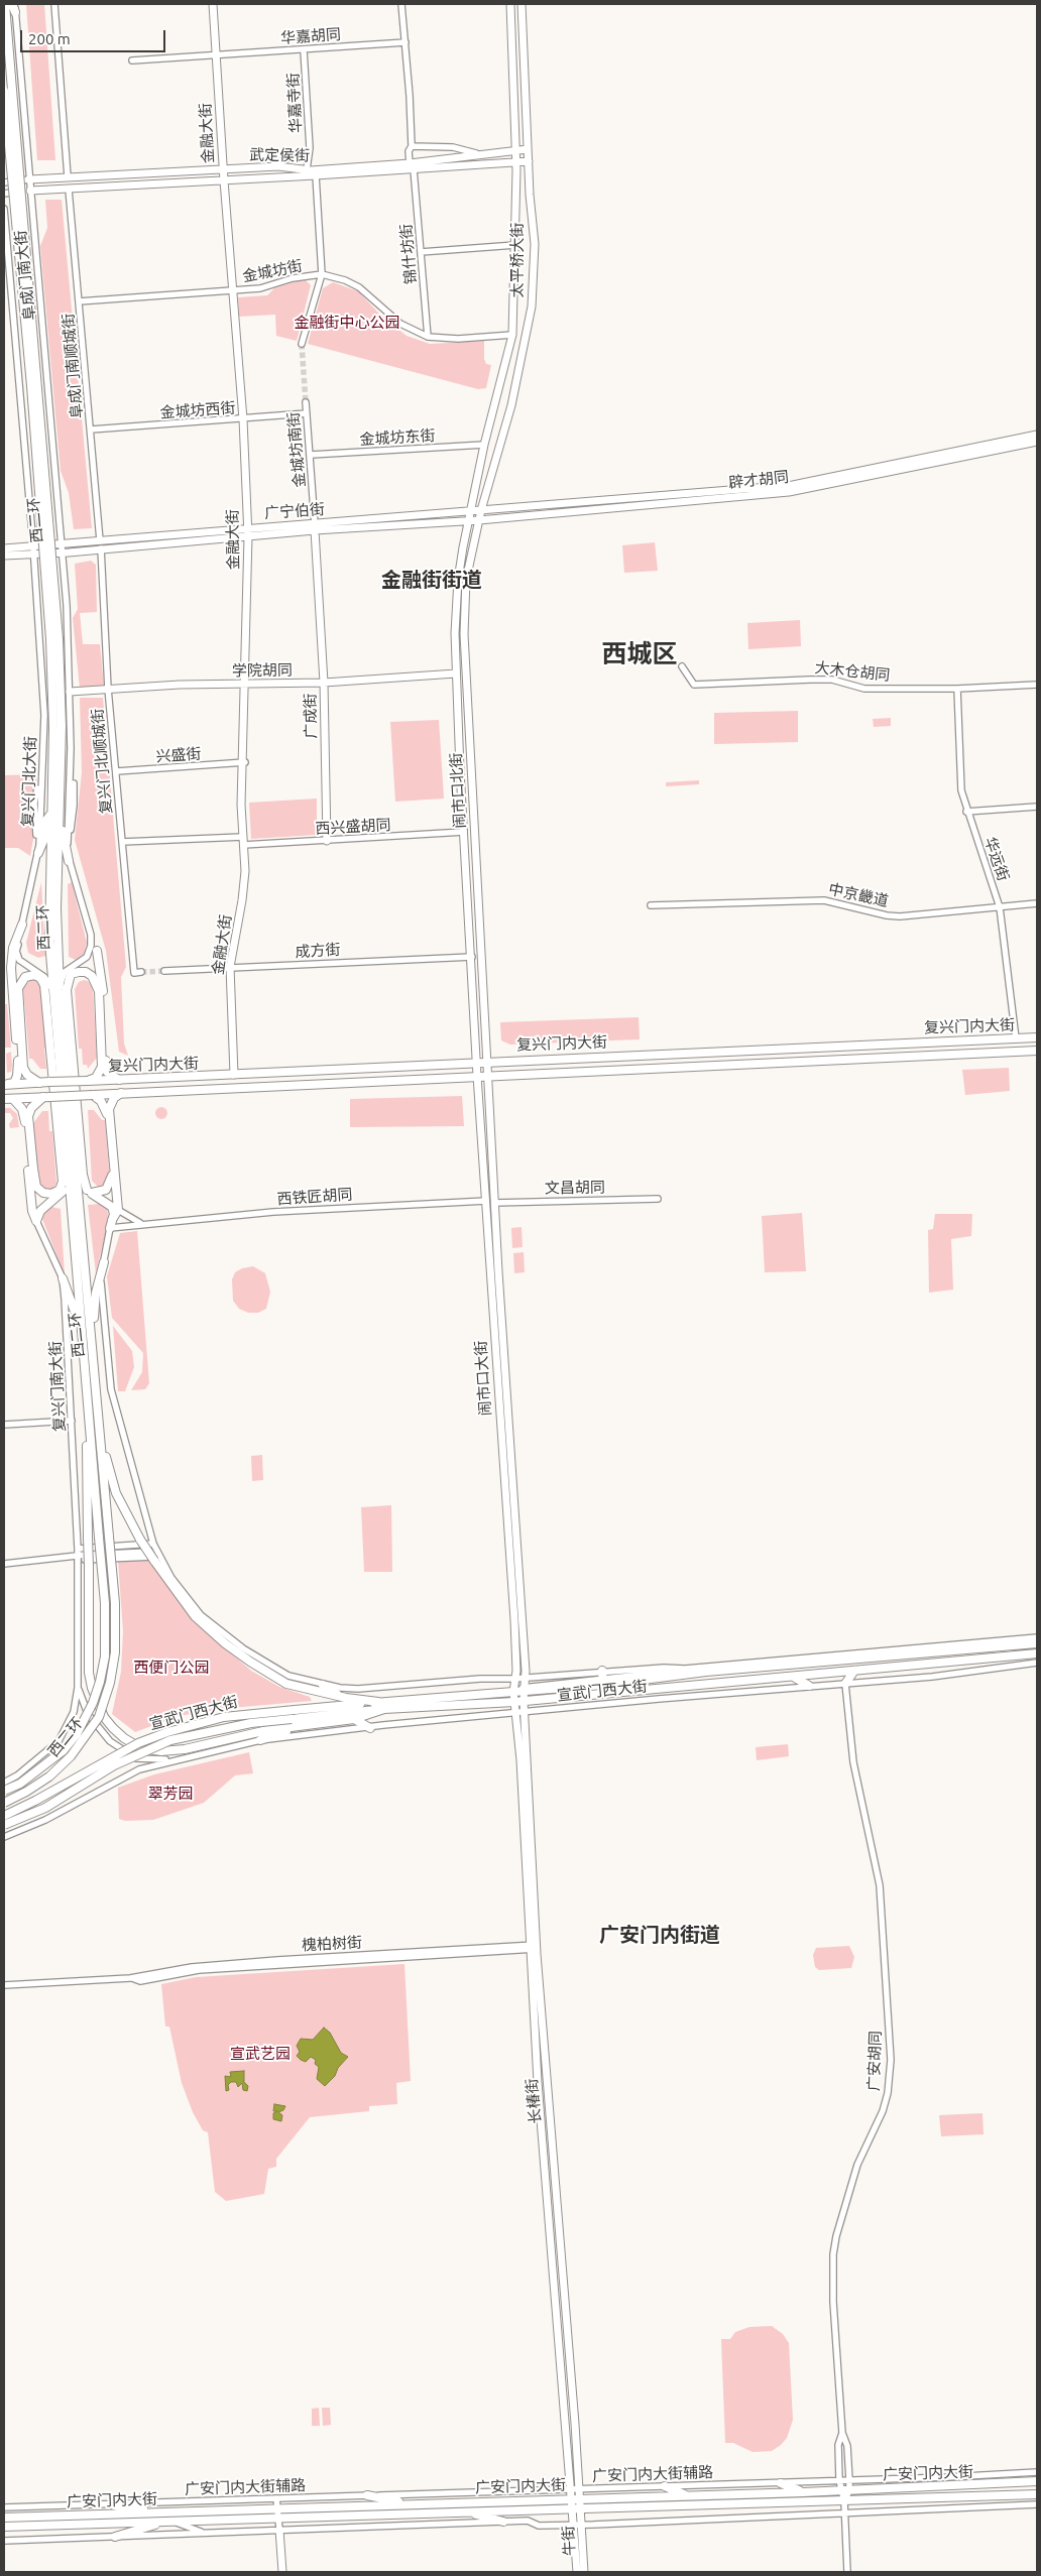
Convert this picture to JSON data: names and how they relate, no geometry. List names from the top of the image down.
{
  "streets": {
    "main road": [
      "金融大街",
      "武定侯街",
      "太平桥大街",
      "辟才胡同",
      "广宁伯街",
      "西二环",
      "学院胡同",
      "广成街",
      "闹市口北街",
      "复兴门内大街",
      "闹市口大街",
      "宣武门西大街",
      "长椿街",
      "广安门内大街",
      "牛街"
    ],
    "street": [
      "华嘉胡同",
      "华嘉寺街",
      "锦什坊街",
      "金城坊街",
      "阜成门南大街",
      "阜成门南顺城街",
      "金城坊西街",
      "金城坊东街",
      "金城坊南街",
      "大木仓胡同",
      "兴盛街",
      "复兴门北顺城街",
      "复兴门北大街",
      "西兴盛胡同",
      "华远街",
      "中京畿道",
      "成方街",
      "文昌胡同",
      "西铁匠胡同",
      "复兴门南大街",
      "槐柏树街",
      "广安胡同",
      "广安门内大街辅路"
    ]
  },
  "crossings": [
    ["华嘉胡同", "华嘉寺街"],
    ["华嘉胡同", "金融大街"],
    ["华嘉胡同", "锦什坊街"],
    ["华嘉寺街", "武定侯街"],
    ["金融大街", "武定侯街"],
    ["金融大街", "金城坊街"],
    ["金融大街", "金城坊西街"],
    ["金融大街", "广宁伯街"],
    ["金融大街", "学院胡同"],
    ["金融大街", "兴盛街"],
    ["金融大街", "西兴盛胡同"],
    ["武定侯街", "锦什坊街"],
    ["武定侯街", "太平桥大街"],
    ["武定侯街", "阜成门南大街"],
    ["武定侯街", "阜成门南顺城街"],
    ["锦什坊街", "金城坊街"],
    ["太平桥大街", "金城坊街"],
    ["太平桥大街", "金城坊东街"],
    ["太平桥大街", "辟才胡同"],
    ["太平桥大街", "广宁伯街"],
    ["太平桥大街", "闹市口北街"],
    ["金城坊街", "阜成门南顺城街"],
    ["阜成门南大街", "广宁伯街"],
    ["阜成门南大街", "复兴门北大街"],
    ["阜成门南顺城街", "金城坊西街"],
    ["阜成门南顺城街", "广宁伯街"],
    ["金城坊西街", "金城坊南街"],
    ["金城坊东街", "金城坊南街"],
    ["金城坊南街", "广宁伯街"],
    ["金城坊南街", "广成街"],
    ["辟才胡同", "广宁伯街"],
    ["辟才胡同", "闹市口北街"],
    ["广宁伯街", "广成街"],
    ["广宁伯街", "复兴门北顺城街"],
    ["广宁伯街", "闹市口北街"],
    ["学院胡同", "广成街"],
    ["学院胡同", "复兴门北顺城街"],
    ["学院胡同", "闹市口北街"],
    ["大木仓胡同", "华远街"],
    ["广成街", "西兴盛胡同"],
    ["兴盛街", "复兴门北顺城街"],
    ["闹市口北街", "西兴盛胡同"],
    ["闹市口北街", "成方街"],
    ["闹市口北街", "复兴门内大街"],
    ["闹市口北街", "闹市口大街"],
    ["华远街", "中京畿道"],
    ["华远街", "复兴门内大街"],
    ["复兴门内大街", "闹市口大街"],
    ["文昌胡同", "西铁匠胡同"],
    ["文昌胡同", "闹市口大街"],
    ["西铁匠胡同", "闹市口大街"],
    ["闹市口大街", "宣武门西大街"],
    ["闹市口大街", "长椿街"],
    ["复兴门南大街", "宣武门西大街"],
    ["宣武门西大街", "广安胡同"],
    ["宣武门西大街", "长椿街"],
    ["槐柏树街", "长椿街"],
    ["广安胡同", "广安门内大街"],
    ["广安胡同", "广安门内大街辅路"],
    ["长椿街", "广安门内大街"],
    ["长椿街", "广安门内大街辅路"],
    ["长椿街", "牛街"],
    ["广安门内大街", "广安门内大街辅路"],
    ["广安门内大街", "牛街"]
  ],
  "districts": ["金融街街道", "西城区", "广安门内街道"],
  "parks": [
    "金融街中心公园",
    "西便门公园",
    "翠芳园",
    "宣武艺园"
  ],
  "scale_bar": "200 m"
}
